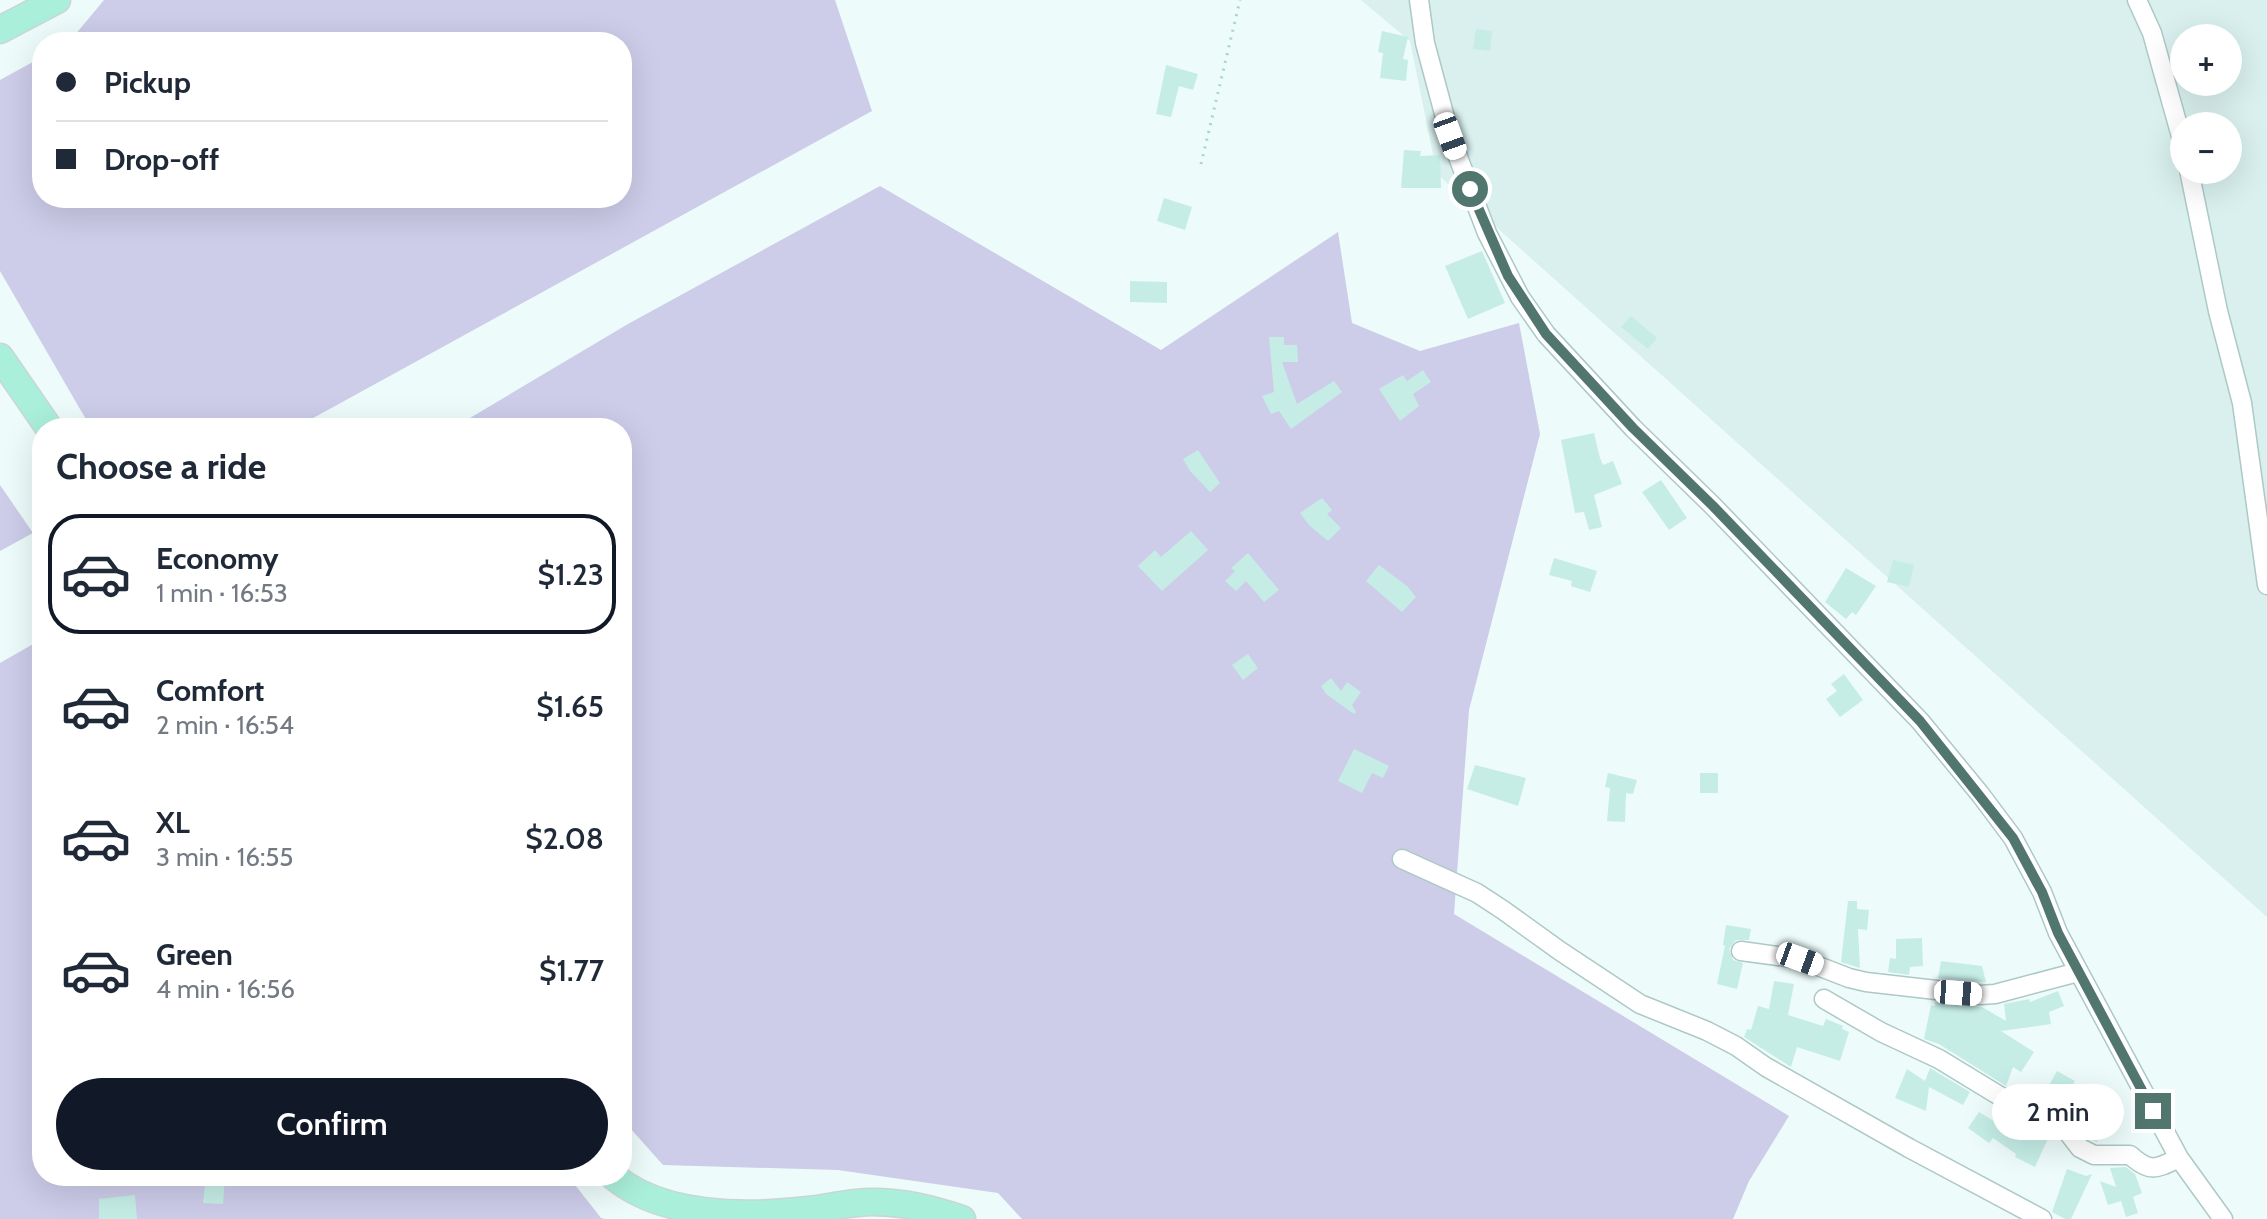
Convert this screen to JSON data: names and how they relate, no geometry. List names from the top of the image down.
{
  "page": {
    "map_buttons": ["+", "−"],
    "banner": ["Pickup", "Drop-off"],
    "heading": "Choose a ride",
    "list": [
      {
        "name": "Economy",
        "note": "1 min · 16:53",
        "value": "$1.23"
      },
      {
        "name": "Comfort",
        "note": "2 min · 16:54",
        "value": "$1.65"
      },
      {
        "name": "XL",
        "note": "3 min · 16:55",
        "value": "$2.08"
      },
      {
        "name": "Green",
        "note": "4 min · 16:56",
        "value": "$1.77"
      }
    ],
    "buttons": "Confirm",
    "bubble": "2 min"
  }
}
